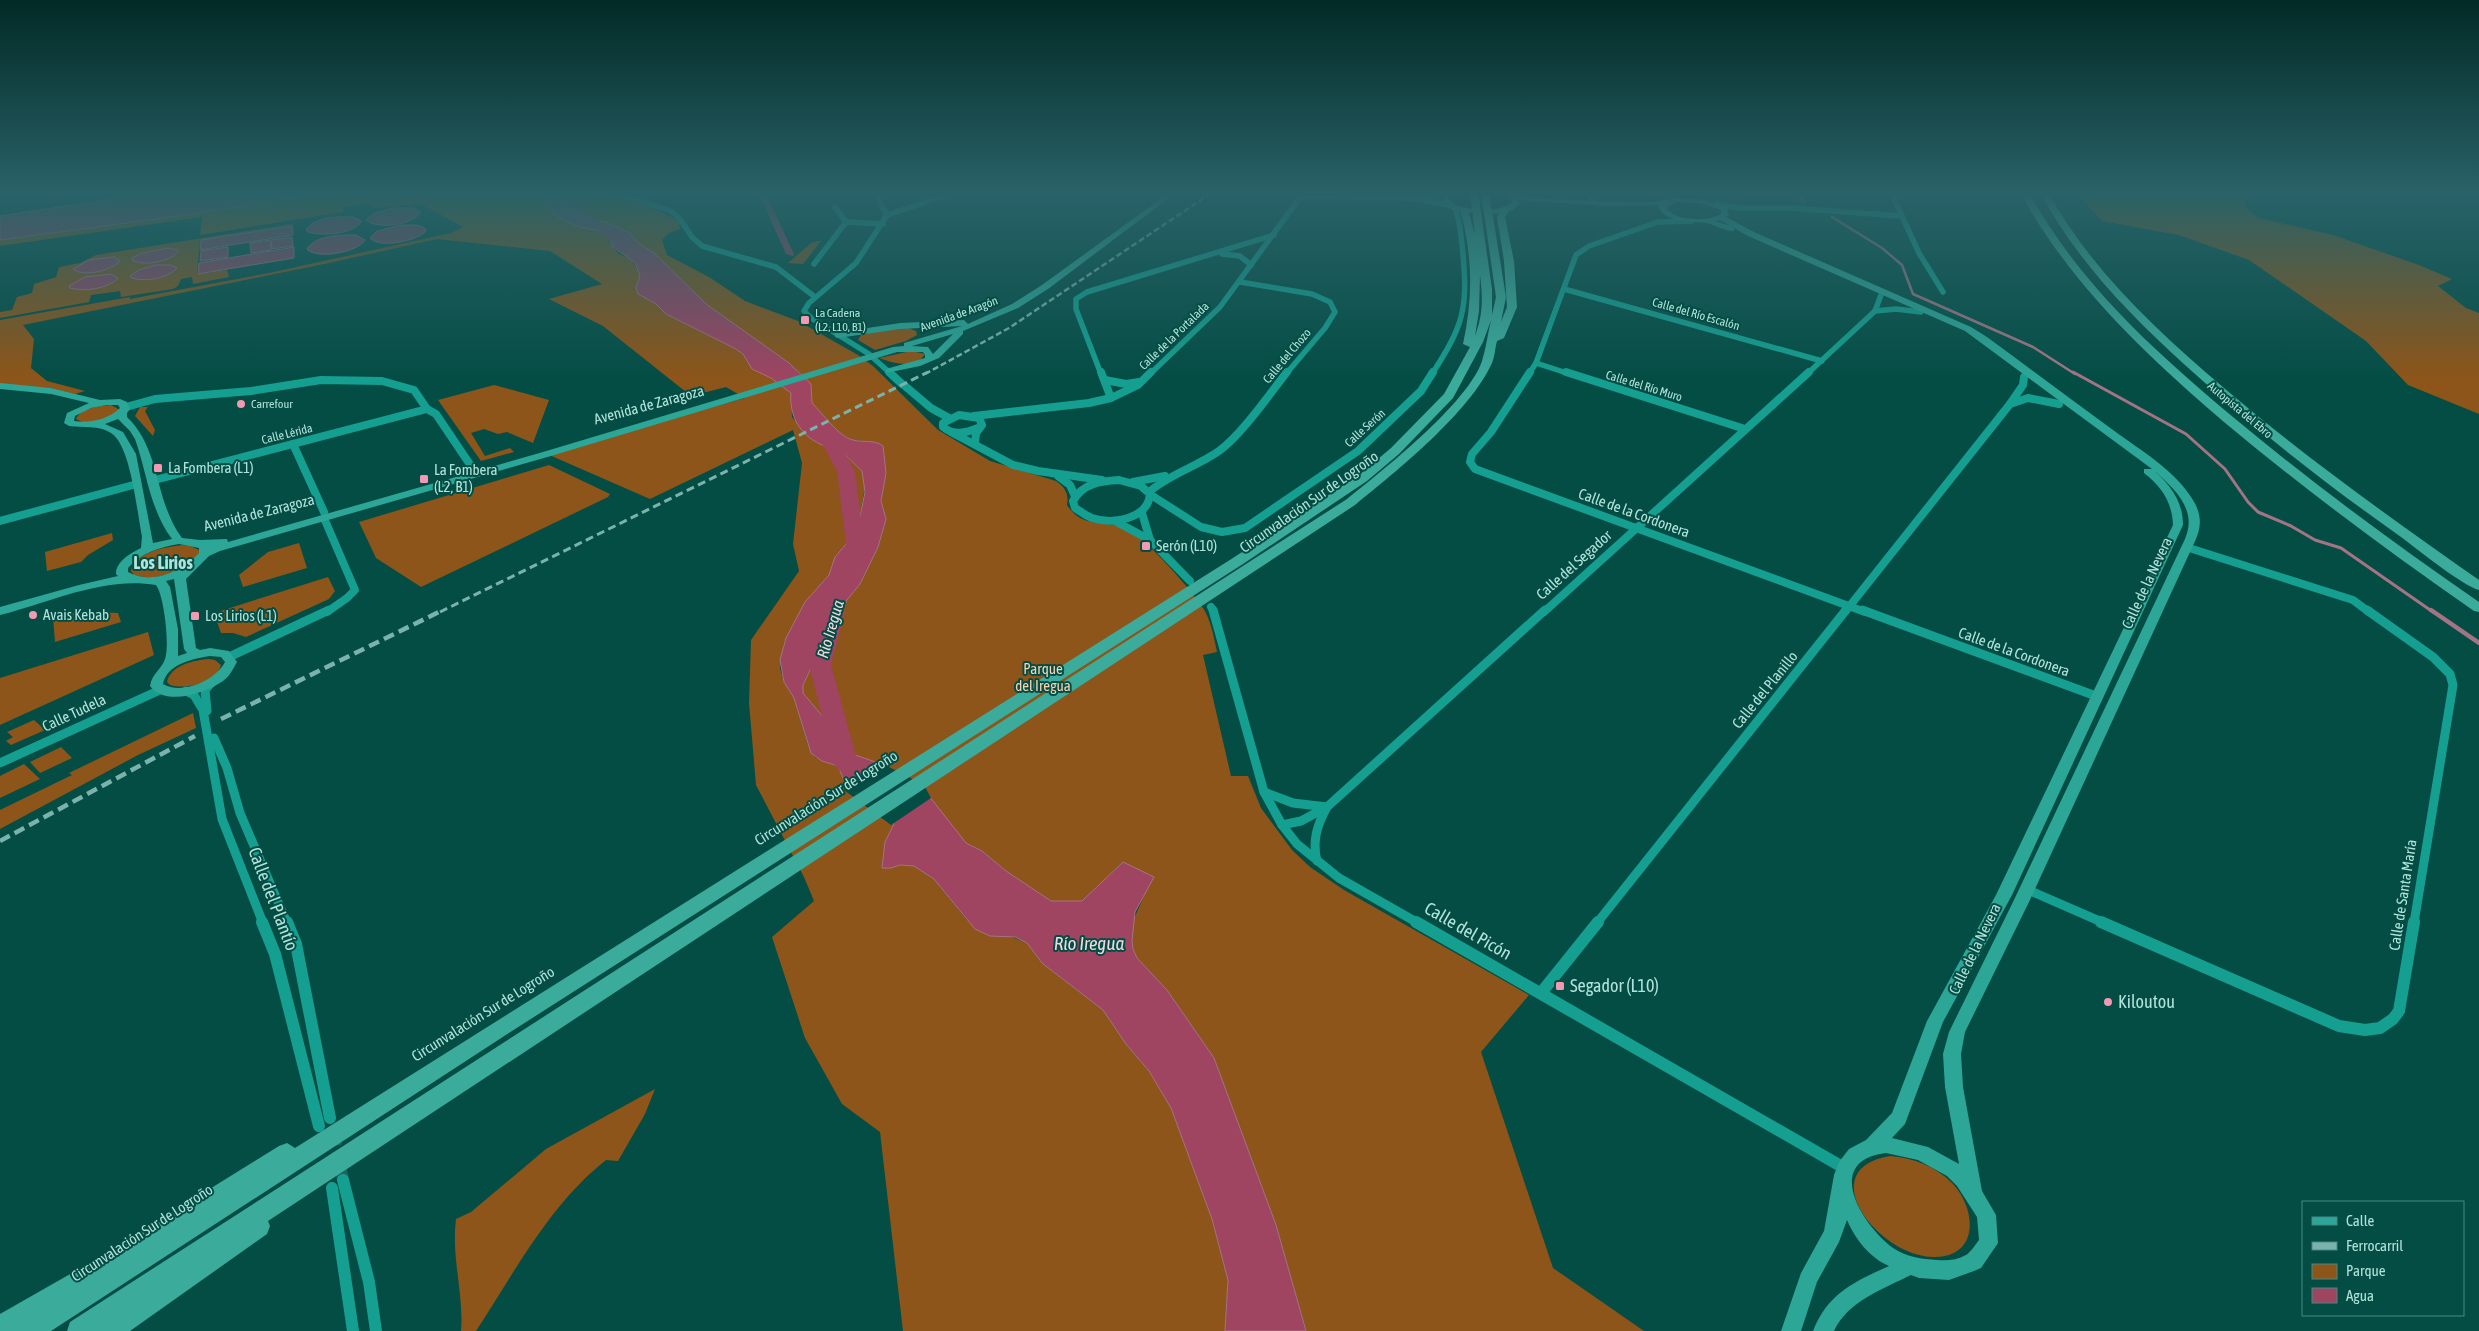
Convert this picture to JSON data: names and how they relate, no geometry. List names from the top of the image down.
{
  "streets": {
    "highway": ["Autopista del Ebro", "Circunvalación Sur de Logroño"],
    "main road": ["Avenida de Aragón", "Avenida de Zaragoza", "Calle de la Nevera"],
    "street": [
      "Calle del Río Escalón",
      "Calle de la Portalada",
      "Calle del Chozo",
      "Calle del Río Muro",
      "Calle Serón",
      "Calle Lérida",
      "Calle de la Cordonera",
      "Calle del Segador",
      "Calle del Planillo",
      "Calle Tudela",
      "Calle de Santa María",
      "Calle del Plantío",
      "Calle del Picón"
    ]
  },
  "crossings": [
    ["Avenida de Aragón", "Avenida de Zaragoza"],
    ["Calle del Río Escalón", "Calle de la Cordonera"],
    ["Calle del Río Escalón", "Calle del Segador"],
    ["Calle de la Portalada", "Calle del Chozo"],
    ["Calle del Chozo", "Calle Serón"],
    ["Calle del Río Muro", "Calle de la Cordonera"],
    ["Calle del Río Muro", "Calle del Segador"],
    ["Calle de la Cordonera", "Calle del Segador"],
    ["Calle de la Cordonera", "Calle de la Nevera"],
    ["Calle de la Cordonera", "Calle del Planillo"],
    ["Calle del Segador", "Calle del Picón"],
    ["Calle de la Nevera", "Calle del Planillo"],
    ["Calle de la Nevera", "Calle de Santa María"],
    ["Calle de la Nevera", "Calle del Picón"],
    ["Calle del Planillo", "Calle del Picón"]
  ],
  "districts": ["Los Lirios"],
  "water": ["Río Iregua"],
  "parks": ["Parque del Iregua"],
  "places": {
    "transit": [
      "La Cadena (L2, L10, B1)",
      "La Fombera (L1)",
      "La Fombera (L2, B1)",
      "Serón (L10)",
      "Los Lirios (L1)",
      "Segador (L10)"
    ],
    "other": ["Carrefour", "Avais Kebab", "Kiloutou"]
  },
  "legend": [
    "Calle",
    "Ferrocarril",
    "Parque",
    "Agua"
  ]
}
